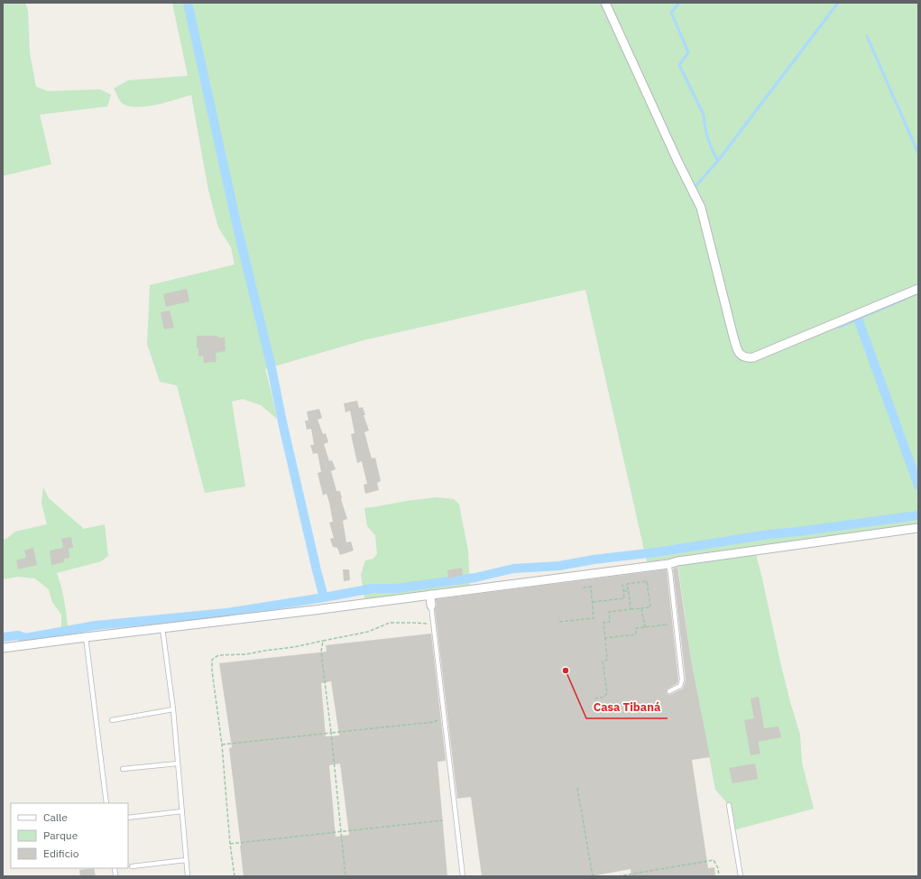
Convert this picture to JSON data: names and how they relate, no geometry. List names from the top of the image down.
{
  "places": ["Casa Tibaná"],
  "legend": ["Calle", "Parque", "Edificio"]
}
